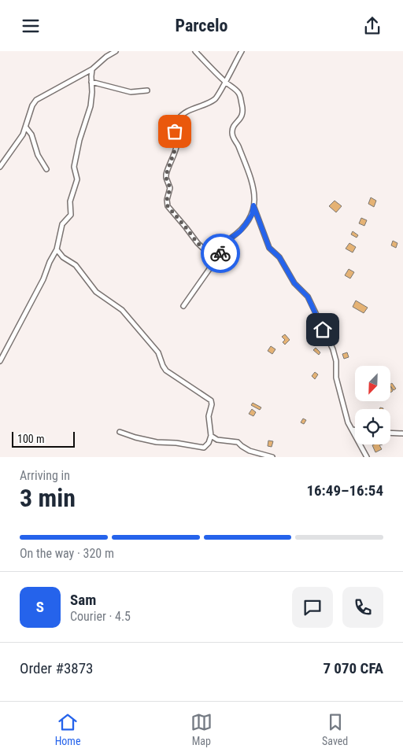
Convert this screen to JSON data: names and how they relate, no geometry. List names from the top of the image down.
{
  "scale_bar": "100 m",
  "north": "bottom left",
  "page": {
    "header": "Parcelo",
    "scale": "100 m",
    "heading": ["3 min", "Arriving in", "16:49–16:54"],
    "panel": [
      "Sam",
      "Courier · 4.5",
      "Order #3873",
      "7 070 CFA"
    ],
    "bar": "On the way · 320 m",
    "round": "S",
    "tabs": ["Home", "Map", "Saved"]
  }
}
